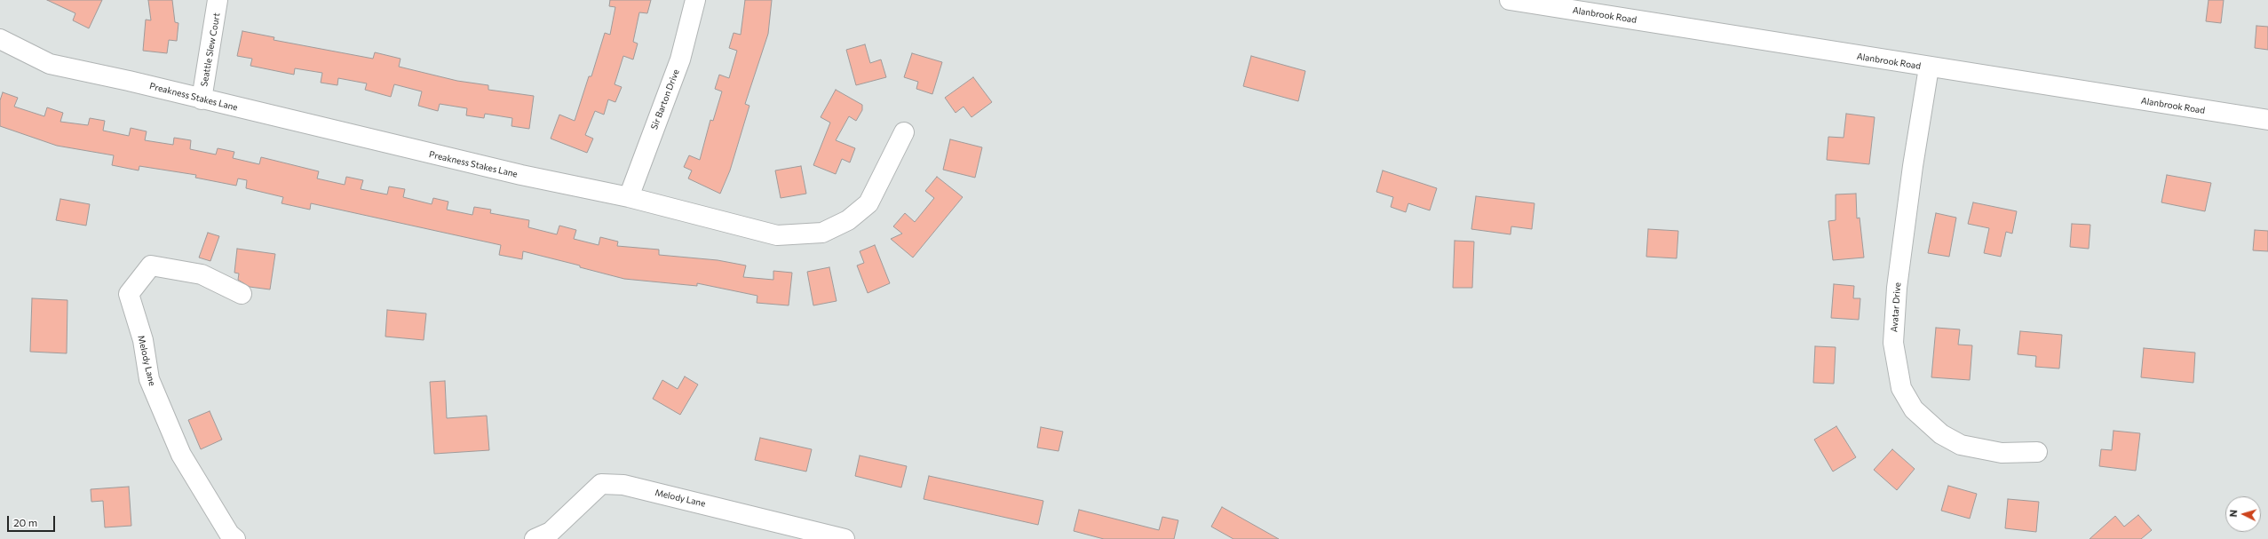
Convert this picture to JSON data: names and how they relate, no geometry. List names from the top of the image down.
{
  "streets": {
    "street": [
      "Alanbrook Road",
      "Seattle Slew Court",
      "Preakness Stakes Lane",
      "Sir Barton Drive",
      "Avatar Drive",
      "Melody Lane"
    ]
  },
  "crossings": [
    ["Alanbrook Road", "Avatar Drive"],
    ["Seattle Slew Court", "Preakness Stakes Lane"],
    ["Preakness Stakes Lane", "Sir Barton Drive"]
  ],
  "scale_bar": "20 m",
  "north": "left"
}
